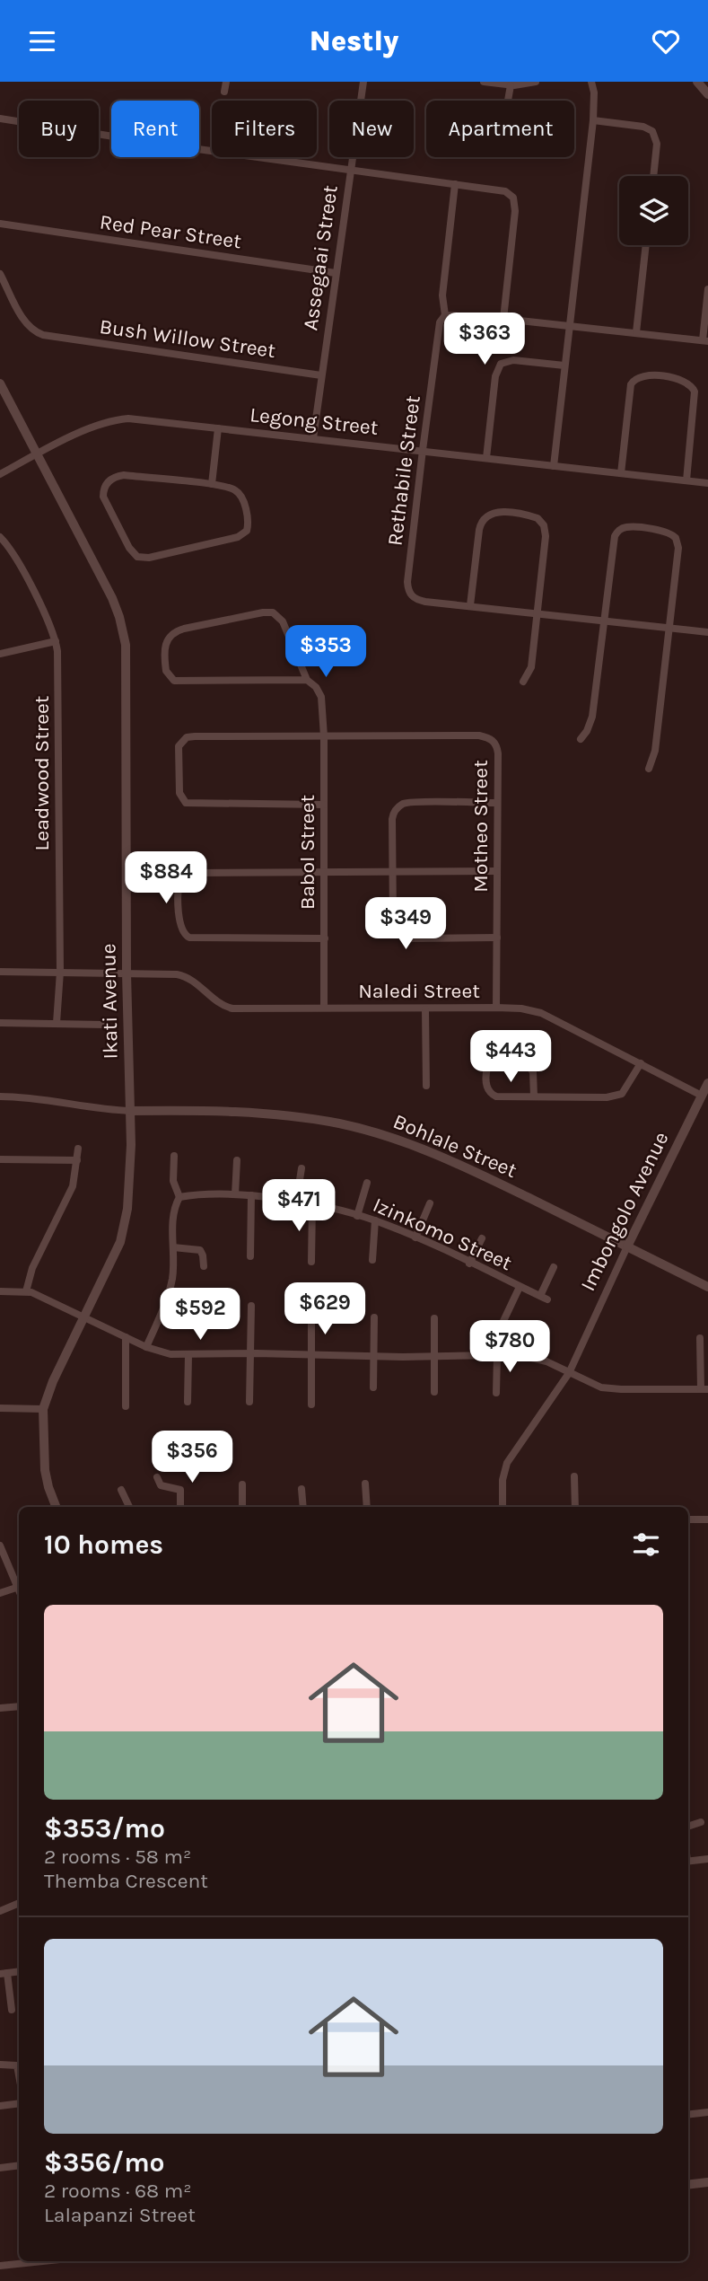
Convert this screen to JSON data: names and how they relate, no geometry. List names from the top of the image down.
{
  "streets": {
    "street": [
      "Red Pear Street",
      "Assegaai Street",
      "Bush Willow Street",
      "Legong Street",
      "Rethabile Street",
      "Leadwood Street",
      "Motheo Street",
      "Babol Street",
      "Naledi Street",
      "Ikati Avenue",
      "Bohlale Street",
      "Imbongolo Avenue",
      "Izinkomo Street"
    ]
  },
  "crossings": [
    ["Red Pear Street", "Assegaai Street"],
    ["Assegaai Street", "Bush Willow Street"],
    ["Assegaai Street", "Legong Street"],
    ["Legong Street", "Rethabile Street"],
    ["Legong Street", "Ikati Avenue"],
    ["Leadwood Street", "Naledi Street"],
    ["Motheo Street", "Babol Street"],
    ["Motheo Street", "Naledi Street"],
    ["Babol Street", "Naledi Street"],
    ["Naledi Street", "Ikati Avenue"],
    ["Naledi Street", "Imbongolo Avenue"],
    ["Ikati Avenue", "Bohlale Street"],
    ["Bohlale Street", "Imbongolo Avenue"]
  ],
  "page": {
    "header": "Nestly",
    "chip": [
      "Buy",
      "Rent",
      "Filters",
      "New",
      "Apartment"
    ],
    "price": [
      "$363",
      "$353",
      "$884",
      "$349",
      "$443",
      "$471",
      "$629",
      "$592",
      "$780",
      "$356"
    ],
    "heading": "10 homes",
    "list": [
      {
        "name": "$353/mo",
        "note": "2 rooms · 58 m² · Themba Crescent"
      },
      {
        "name": "$356/mo",
        "note": "2 rooms · 68 m² · Lalapanzi Street"
      }
    ]
  }
}
